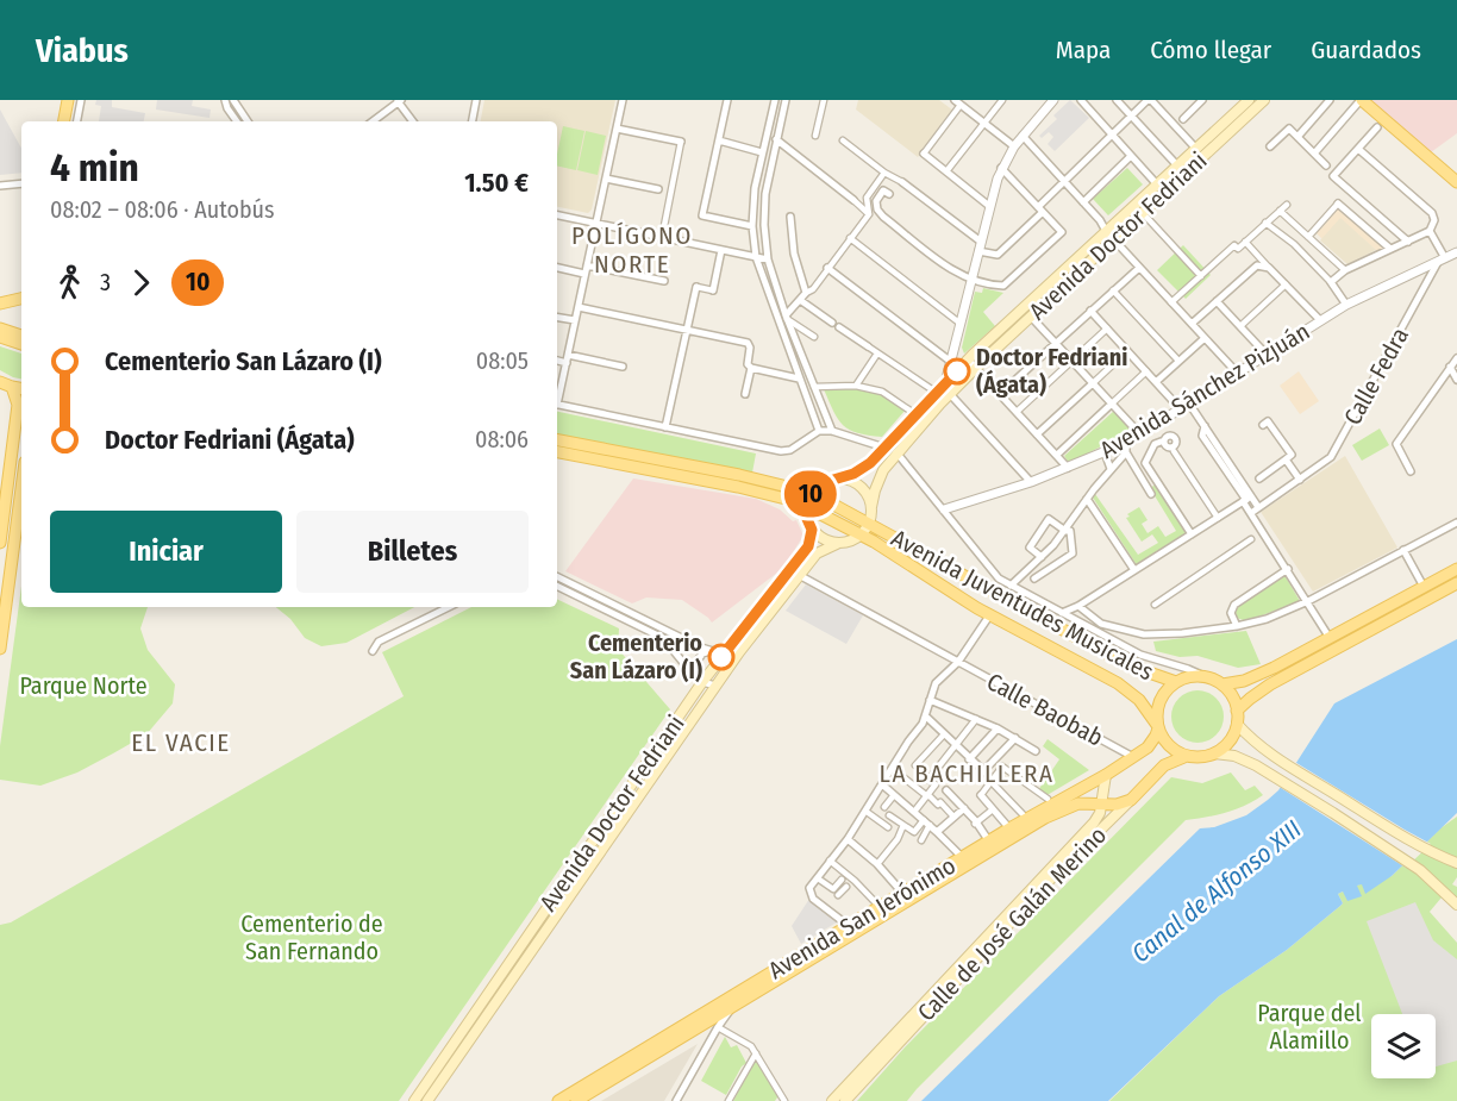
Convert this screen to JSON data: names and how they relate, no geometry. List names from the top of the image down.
{
  "streets": {
    "main road": [
      "Avenida Doctor Fedriani",
      "Avenida Juventudes Musicales",
      "Avenida San Jerónimo",
      "Calle de José Galán Merino"
    ],
    "street": ["Calle Fedra", "Avenida Sánchez Pizjuán", "Calle Baobab"]
  },
  "crossings": [
    ["Avenida Doctor Fedriani", "Avenida Juventudes Musicales"],
    ["Avenida Doctor Fedriani", "Calle Baobab"],
    ["Calle Fedra", "Avenida Sánchez Pizjuán"],
    ["Avenida Sánchez Pizjuán", "Avenida Juventudes Musicales"],
    ["Avenida Juventudes Musicales", "Avenida San Jerónimo"],
    ["Avenida Juventudes Musicales", "Calle de José Galán Merino"],
    ["Calle Baobab", "Avenida San Jerónimo"],
    ["Avenida San Jerónimo", "Calle de José Galán Merino"]
  ],
  "districts": ["POLÍGONO NORTE", "EL VACIE", "LA BACHILLERA"],
  "water": ["Canal de Alfonso XIII"],
  "parks": ["Parque Norte", "Cementerio de San Fernando", "Parque del Alamillo"],
  "places": ["Doctor Fedriani (Ágata)", "Cementerio San Lázaro (I)"],
  "lines": ["bus line 10"],
  "page": {
    "header": "Viabus",
    "nav": ["Mapa", "Cómo llegar", "Guardados"],
    "on_map": "10",
    "heading": ["4 min", "08:02 – 08:06 · Autobús", "1.50 €"],
    "legs": ["3", "10"],
    "list": [
      {
        "name": "Cementerio San Lázaro (I)",
        "value": "08:05"
      },
      {
        "name": "Doctor Fedriani (Ágata)",
        "value": "08:06"
      }
    ],
    "buttons": ["Iniciar", "Billetes"]
  }
}
